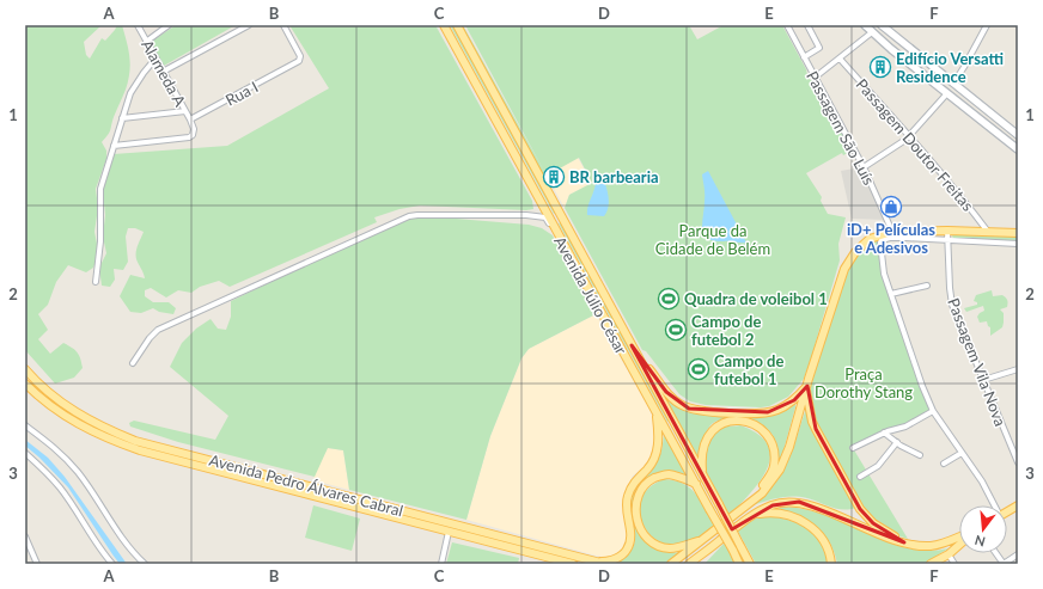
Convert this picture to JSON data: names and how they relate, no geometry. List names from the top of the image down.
{
  "streets": {
    "main road": ["Avenida Júlio César", "Avenida Pedro Álvares Cabral"],
    "street": [
      "Alameda A",
      "Rua I",
      "Passagem São Luís",
      "Passagem Doutor Freitas",
      "Passagem Vila Nova"
    ]
  },
  "crossings": [
    ["Alameda A", "Rua I"]
  ],
  "parks": ["Parque da Cidade de Belém", "Praça Dorothy Stang"],
  "places": {
    "building": ["Edifício Versatti Residence", "BR barbearia"],
    "shop": ["iD+ Películas e Adesivos"],
    "sports": ["Quadra de voleibol 1", "Campo de futebol 2", "Campo de futebol 1"]
  },
  "north": "bottom",
  "grid": {
    "columns": [
      "A",
      "B",
      "C",
      "D",
      "E",
      "F"
    ],
    "rows": ["1", "2", "3"]
  }
}
